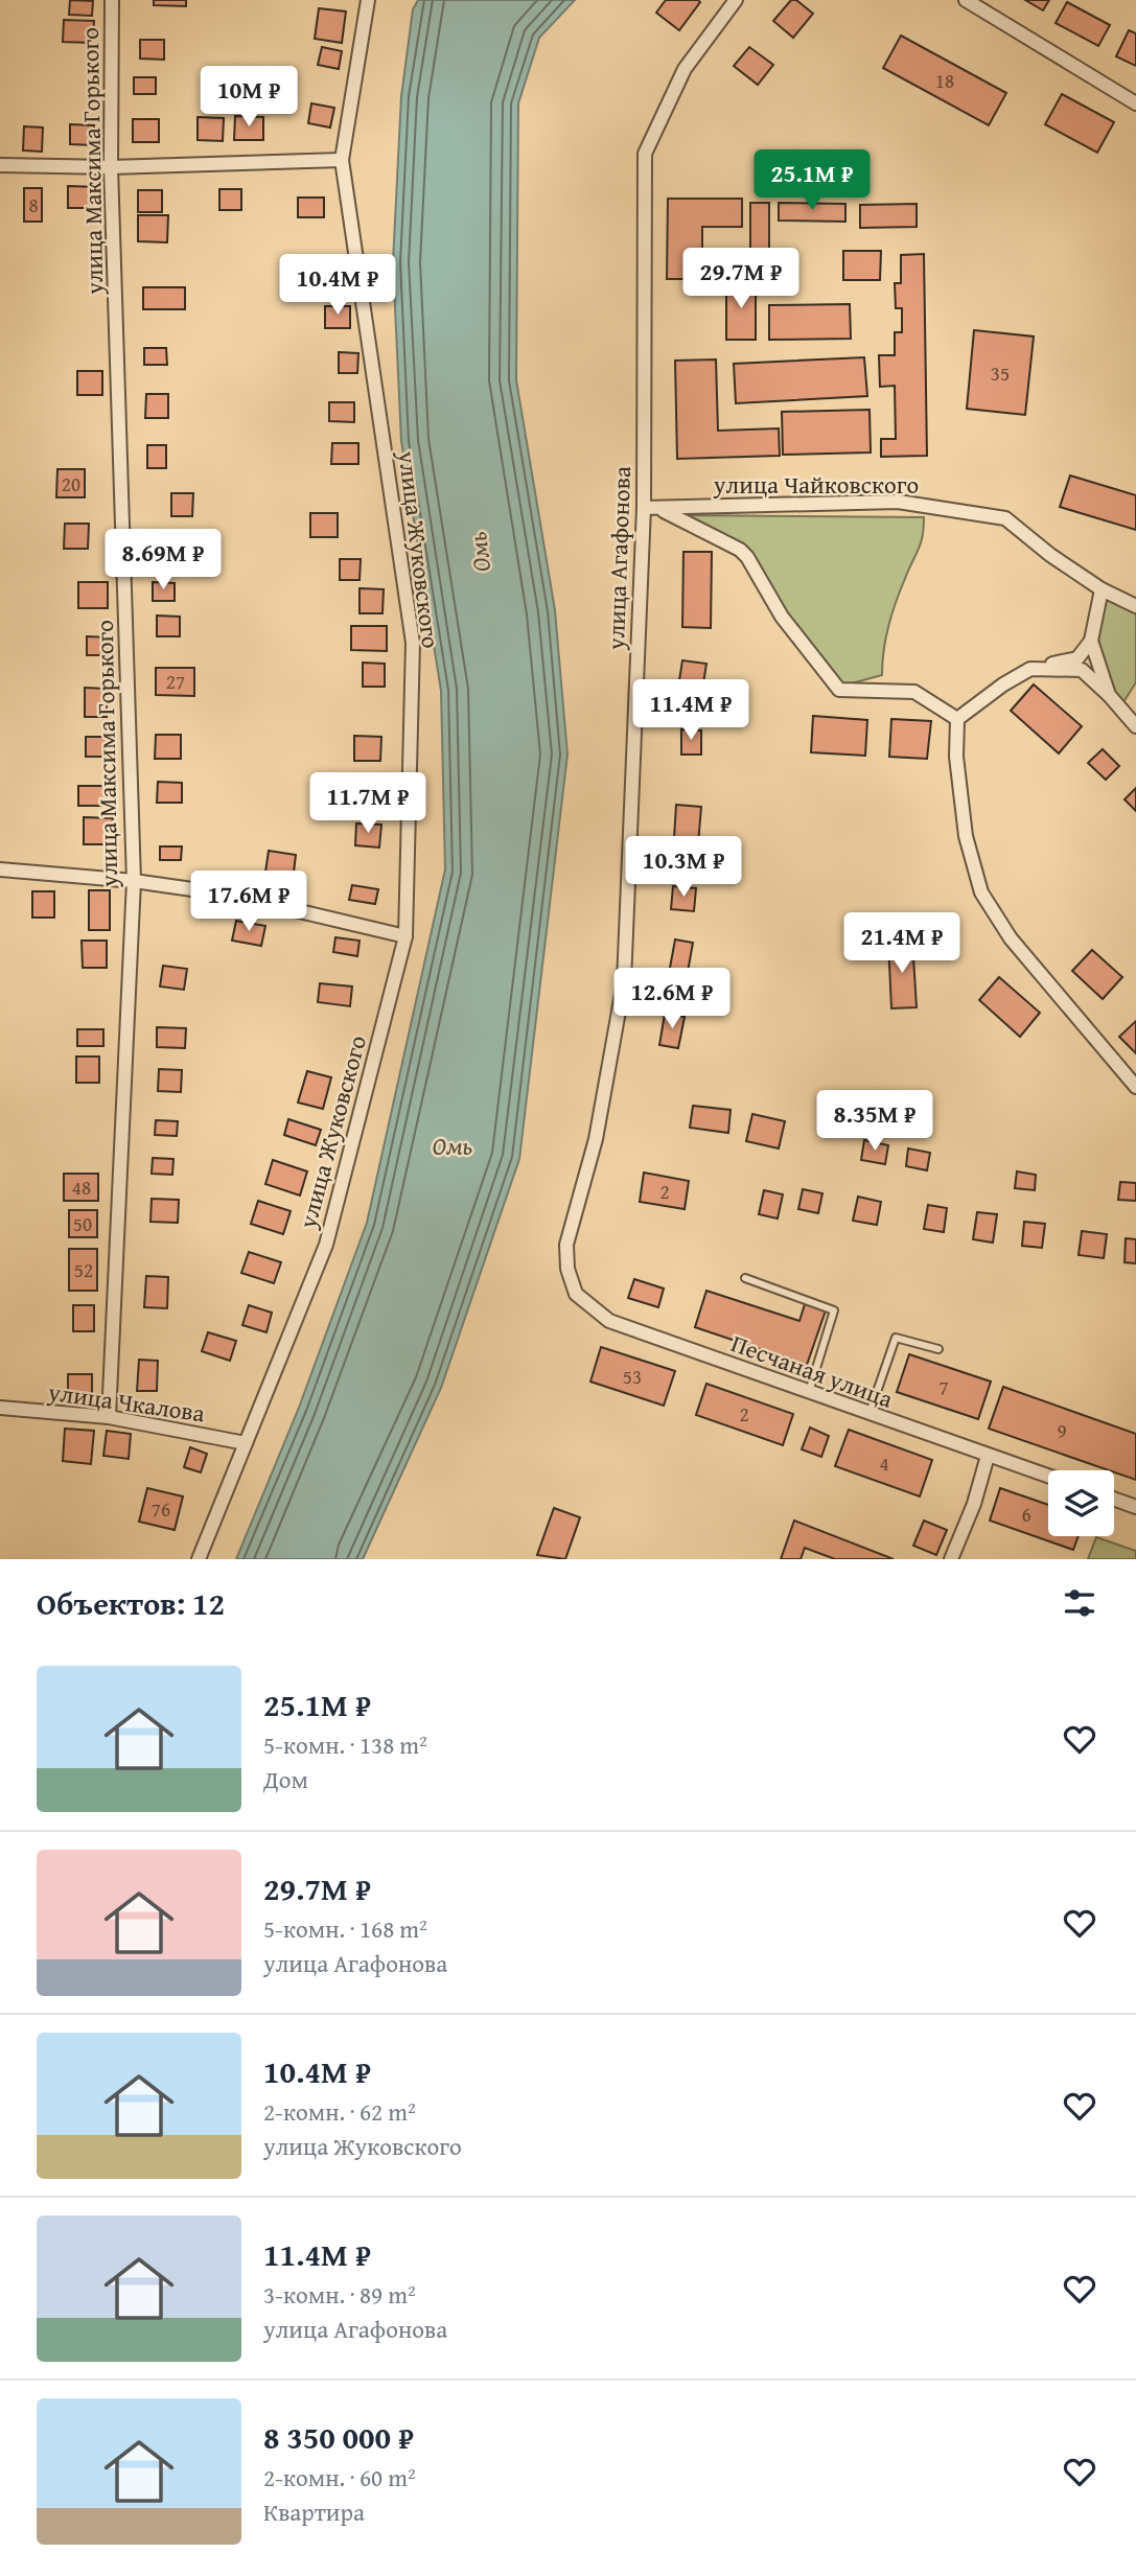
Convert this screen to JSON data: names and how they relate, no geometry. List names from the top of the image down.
{
  "streets": {
    "street": [
      "улица Максима Горького",
      "улица Чайковского",
      "улица Жуковского",
      "улица Агафонова",
      "Песчаная улица",
      "улица Чкалова"
    ]
  },
  "crossings": [
    ["улица Максима Горького", "улица Чкалова"],
    ["улица Чайковского", "улица Агафонова"],
    ["улица Жуковского", "улица Чкалова"],
    ["улица Агафонова", "Песчаная улица"]
  ],
  "water": ["Омь"],
  "house_numbers": [
    "18",
    "8",
    "35",
    "20",
    "27",
    "48",
    "2",
    "50",
    "52",
    "53",
    "7",
    "2",
    "9",
    "4",
    "76",
    "6"
  ],
  "page": {
    "price": [
      "10M ₽",
      "25.1M ₽",
      "29.7M ₽",
      "10.4M ₽",
      "8.69M ₽",
      "11.4M ₽",
      "11.7M ₽",
      "10.3M ₽",
      "17.6M ₽",
      "21.4M ₽",
      "12.6M ₽",
      "8.35M ₽"
    ],
    "heading": "Объектов: 12",
    "list": [
      {
        "name": "25.1M ₽",
        "note": "5-комн. · 138 m² · Дом"
      },
      {
        "name": "29.7M ₽",
        "note": "5-комн. · 168 m² · улица Агафонова"
      },
      {
        "name": "10.4M ₽",
        "note": "2-комн. · 62 m² · улица Жуковского"
      },
      {
        "name": "11.4M ₽",
        "note": "3-комн. · 89 m² · улица Агафонова"
      },
      {
        "name": "8 350 000 ₽",
        "note": "2-комн. · 60 m² · Квартира"
      }
    ]
  }
}
